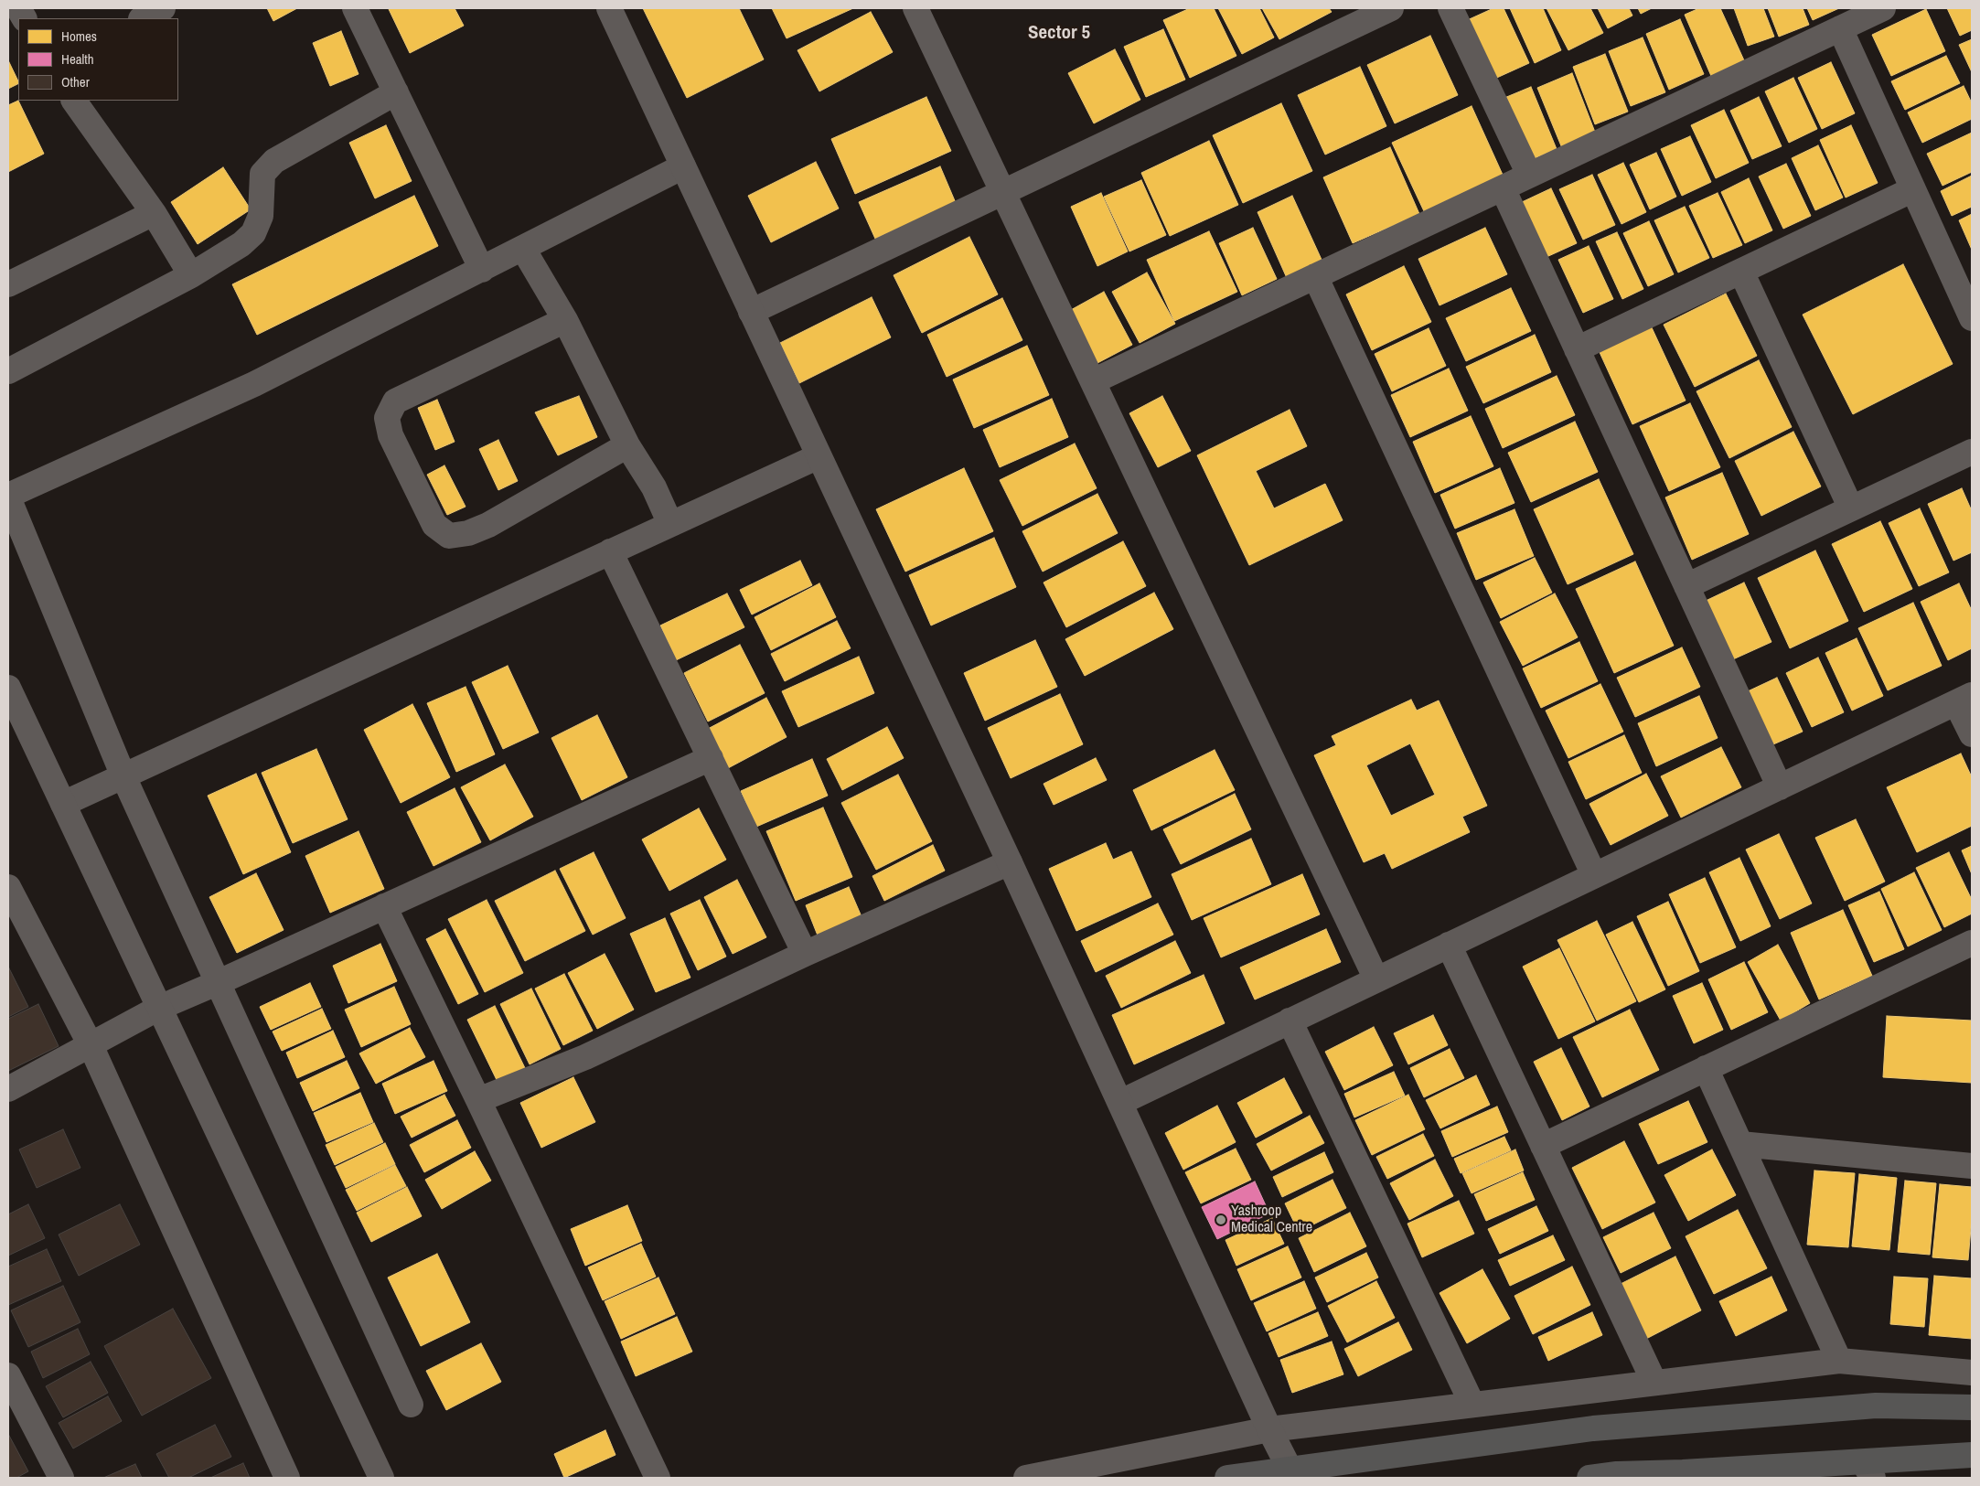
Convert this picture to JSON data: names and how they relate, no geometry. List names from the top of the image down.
{
  "districts": ["Sector 5"],
  "places": ["Yashroop Medical Centre"],
  "legend": ["Homes", "Health", "Other"]
}
